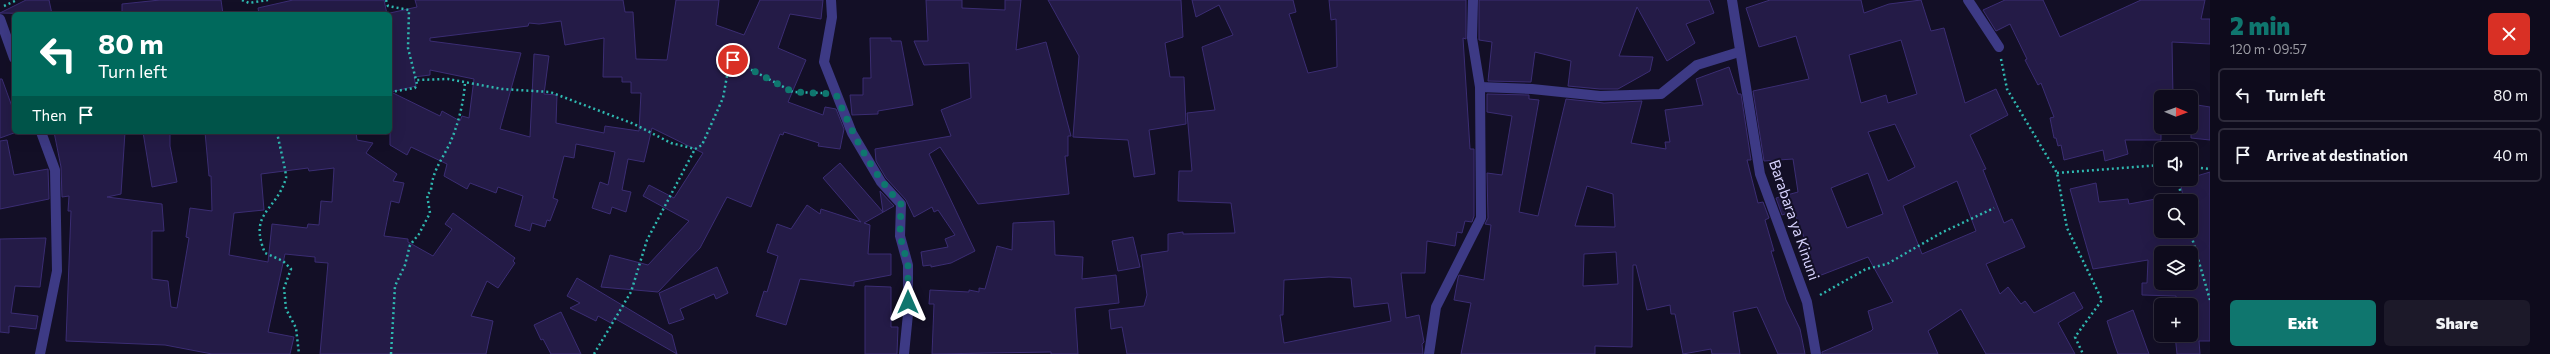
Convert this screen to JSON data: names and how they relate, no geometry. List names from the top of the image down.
{
  "streets": {
    "street": ["Barabara ya Kinuni"]
  },
  "north": "right",
  "page": {
    "heading": ["2 min", "120 m · 09:57"],
    "turn": ["80 m", "Turn left"],
    "list": [
      {
        "name": "Turn left",
        "value": "80 m"
      },
      {
        "name": "Arrive at destination",
        "value": "40 m"
      }
    ],
    "map_buttons": "+",
    "then": "Then",
    "buttons": ["Exit", "Share"]
  }
}
